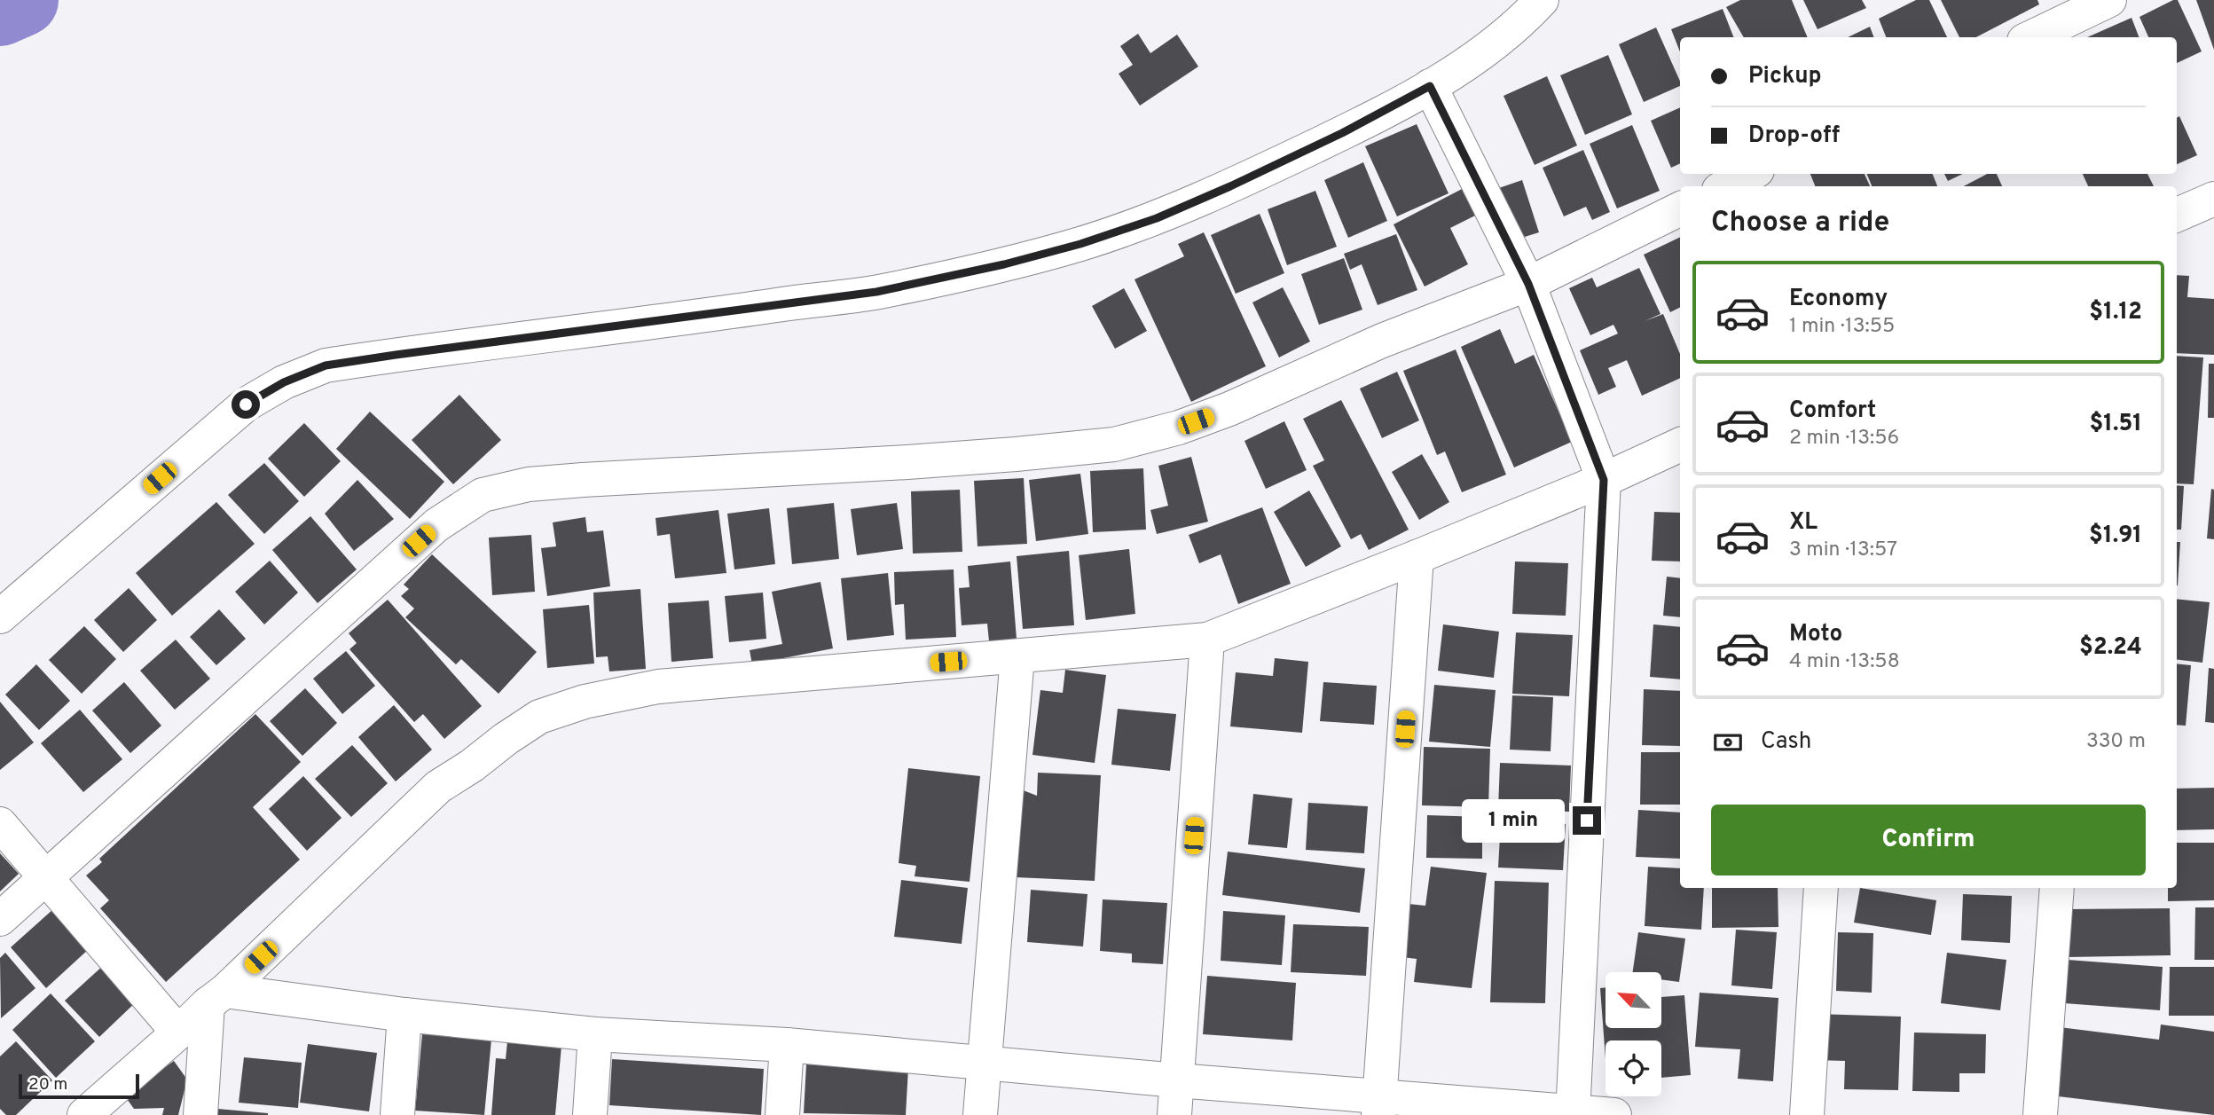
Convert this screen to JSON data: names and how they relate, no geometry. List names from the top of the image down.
{
  "scale_bar": "20 m",
  "north": "top left",
  "page": {
    "banner": ["Pickup", "Drop-off"],
    "heading": "Choose a ride",
    "list": [
      {
        "name": "Economy",
        "note": "1 min · 13:55",
        "value": "$1.12"
      },
      {
        "name": "Comfort",
        "note": "2 min · 13:56",
        "value": "$1.51"
      },
      {
        "name": "XL",
        "note": "3 min · 13:57",
        "value": "$1.91"
      },
      {
        "name": "Moto",
        "note": "4 min · 13:58",
        "value": "$2.24"
      }
    ],
    "pay": ["Cash", "330 m"],
    "buttons": "Confirm",
    "bubble": "1 min",
    "scale": "20 m"
  }
}
